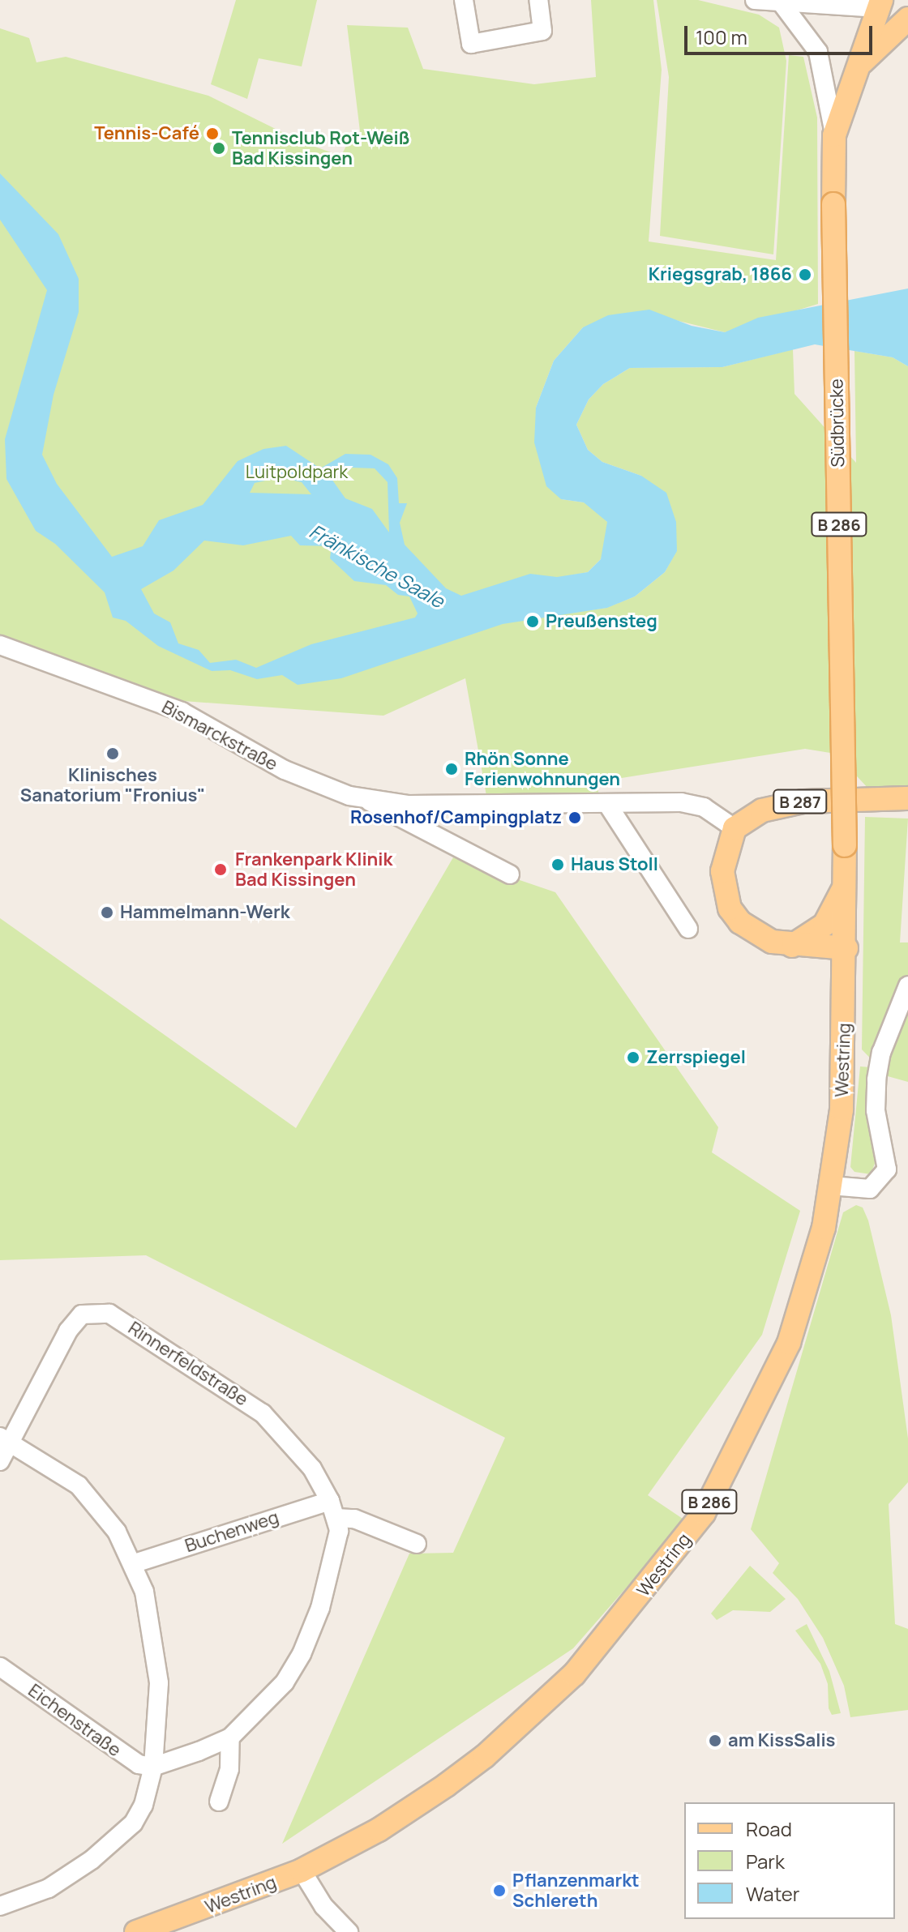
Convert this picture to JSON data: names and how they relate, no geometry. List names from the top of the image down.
{
  "streets": {
    "main road": [
      "Südbrücke",
      "B 286",
      "B 287",
      "Westring"
    ],
    "street": [
      "Bismarckstraße",
      "Rinnerfeldstraße",
      "Buchenweg",
      "Eichenstraße"
    ]
  },
  "crossings": [
    ["Südbrücke", "B 286"],
    ["B 286", "Westring"],
    ["Bismarckstraße", "B 287"],
    ["Rinnerfeldstraße", "Buchenweg"],
    ["Rinnerfeldstraße", "Eichenstraße"]
  ],
  "water": ["Fränkische Saale"],
  "parks": ["Luitpoldpark"],
  "places": [
    "Tennis-Café",
    "Tennisclub Rot-Weiß Bad Kissingen",
    "Kriegsgrab, 1866",
    "Preußensteg",
    "Klinisches Sanatorium \"Fronius\"",
    "Rhön Sonne Ferienwohnungen",
    "Rosenhof/Campingplatz",
    "Haus Stoll",
    "Frankenpark Klinik Bad Kissingen",
    "Hammelmann-Werk",
    "Zerrspiegel",
    "am KissSalis",
    "Pflanzenmarkt Schlereth"
  ],
  "legend": ["Road", "Park", "Water"],
  "scale_bar": "100 m"
}
